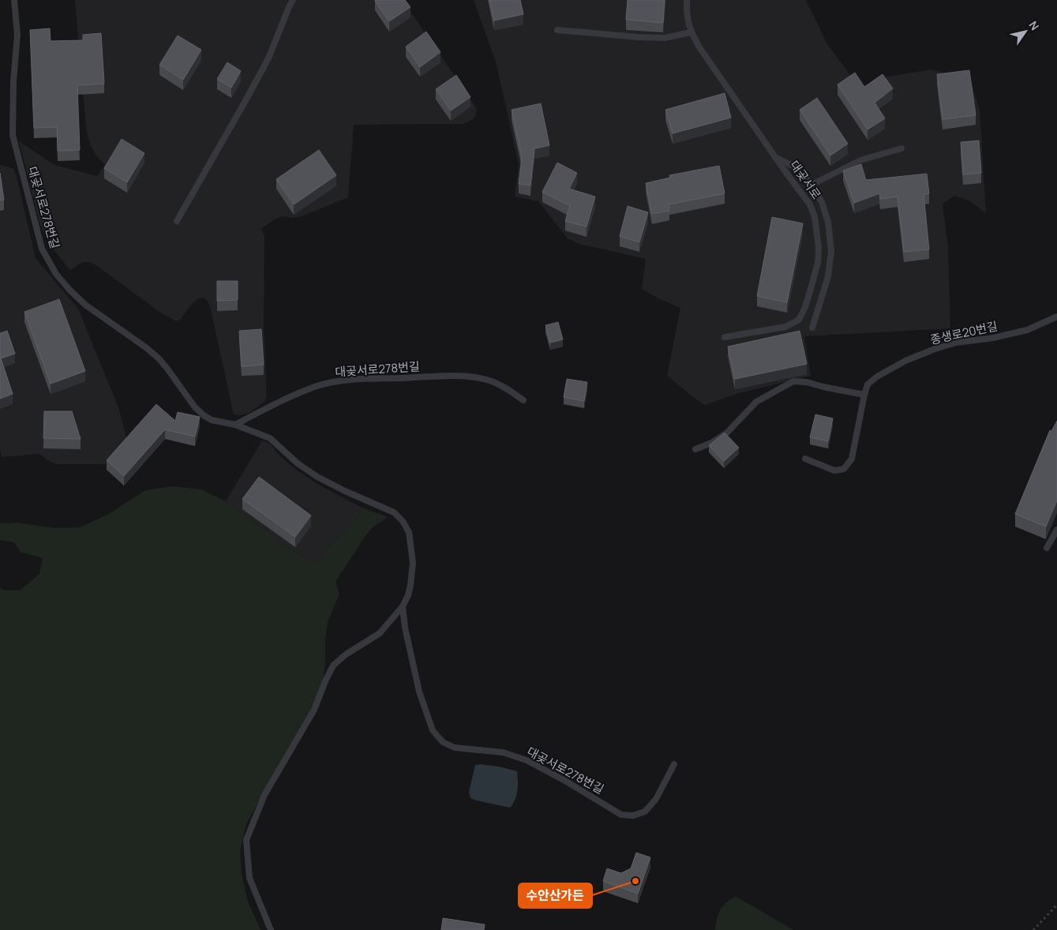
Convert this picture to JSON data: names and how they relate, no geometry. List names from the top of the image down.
{
  "streets": {
    "lane": ["대곶서로", "대곶서로278번길", "종생로20번길"]
  },
  "places": ["수안산가든"],
  "north": "top right"
}
